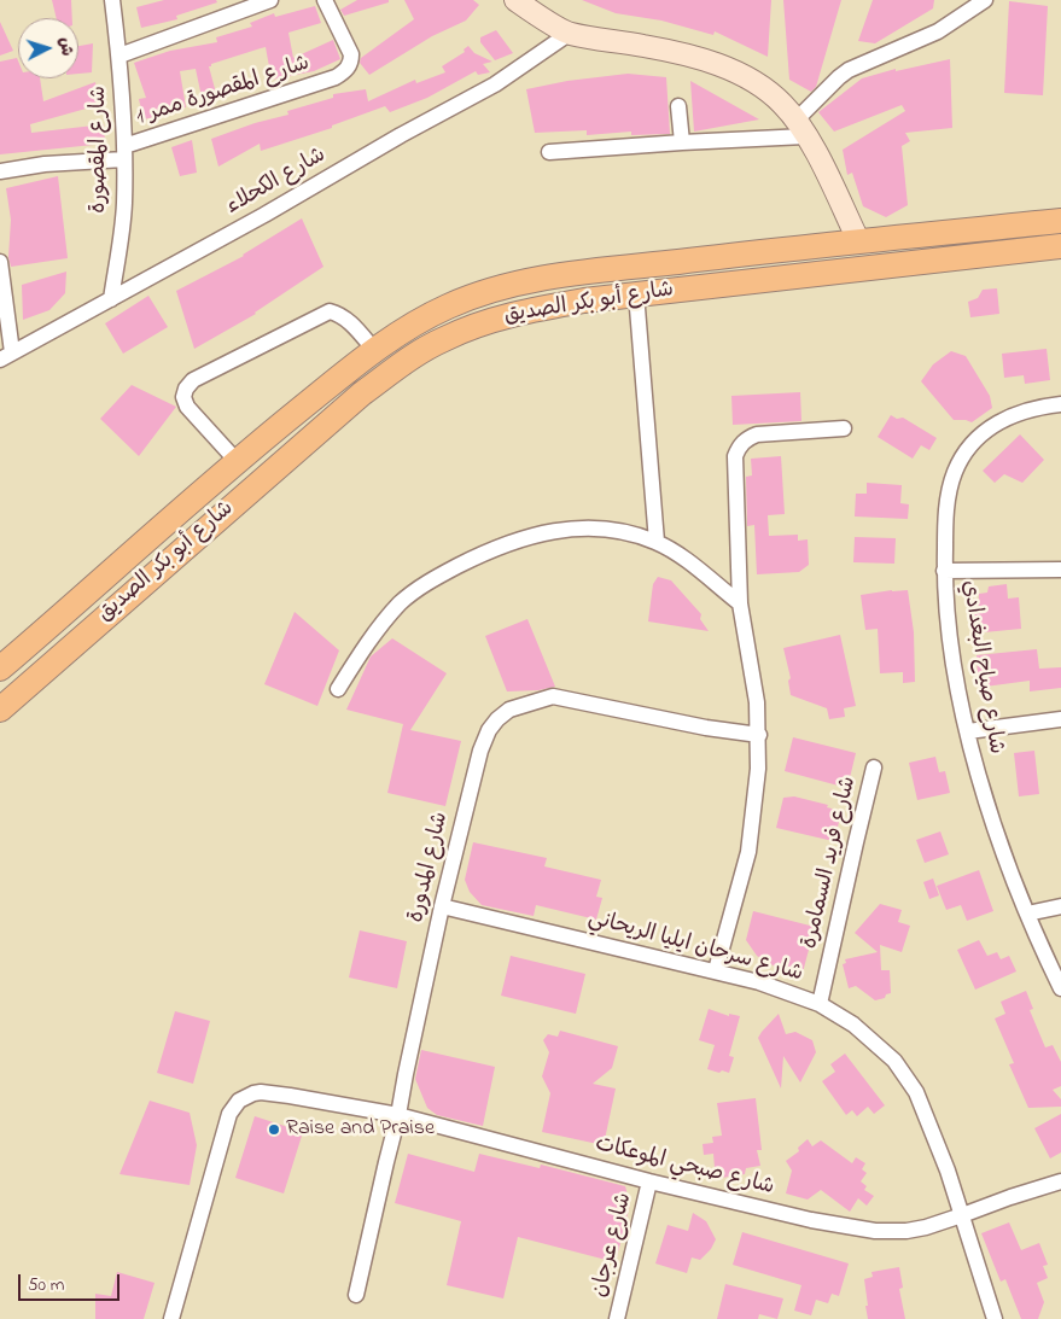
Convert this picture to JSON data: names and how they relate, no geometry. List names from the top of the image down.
{
  "streets": {
    "main road": ["شارع أبو بكر الصديق"],
    "street": [
      "شارع المقصورة ممر 1",
      "شارع المقصورة",
      "شارع الكحلاء",
      "شارع صياح البغدادي",
      "شارع فريد السمامرة",
      "شارع المدورة",
      "شارع سرحان ايليا الريحاني",
      "شارع صبحي الموعكات",
      "شارع عرجان"
    ]
  },
  "crossings": [
    ["شارع المقصورة ممر 1", "شارع المقصورة"],
    ["شارع المقصورة", "شارع الكحلاء"],
    ["شارع فريد السمامرة", "شارع سرحان ايليا الريحاني"],
    ["شارع المدورة", "شارع سرحان ايليا الريحاني"],
    ["شارع المدورة", "شارع صبحي الموعكات"],
    ["شارع سرحان ايليا الريحاني", "شارع صبحي الموعكات"],
    ["شارع صبحي الموعكات", "شارع عرجان"]
  ],
  "places": ["Raise and Praise"],
  "scale_bar": "50 m",
  "north": "right"
}
